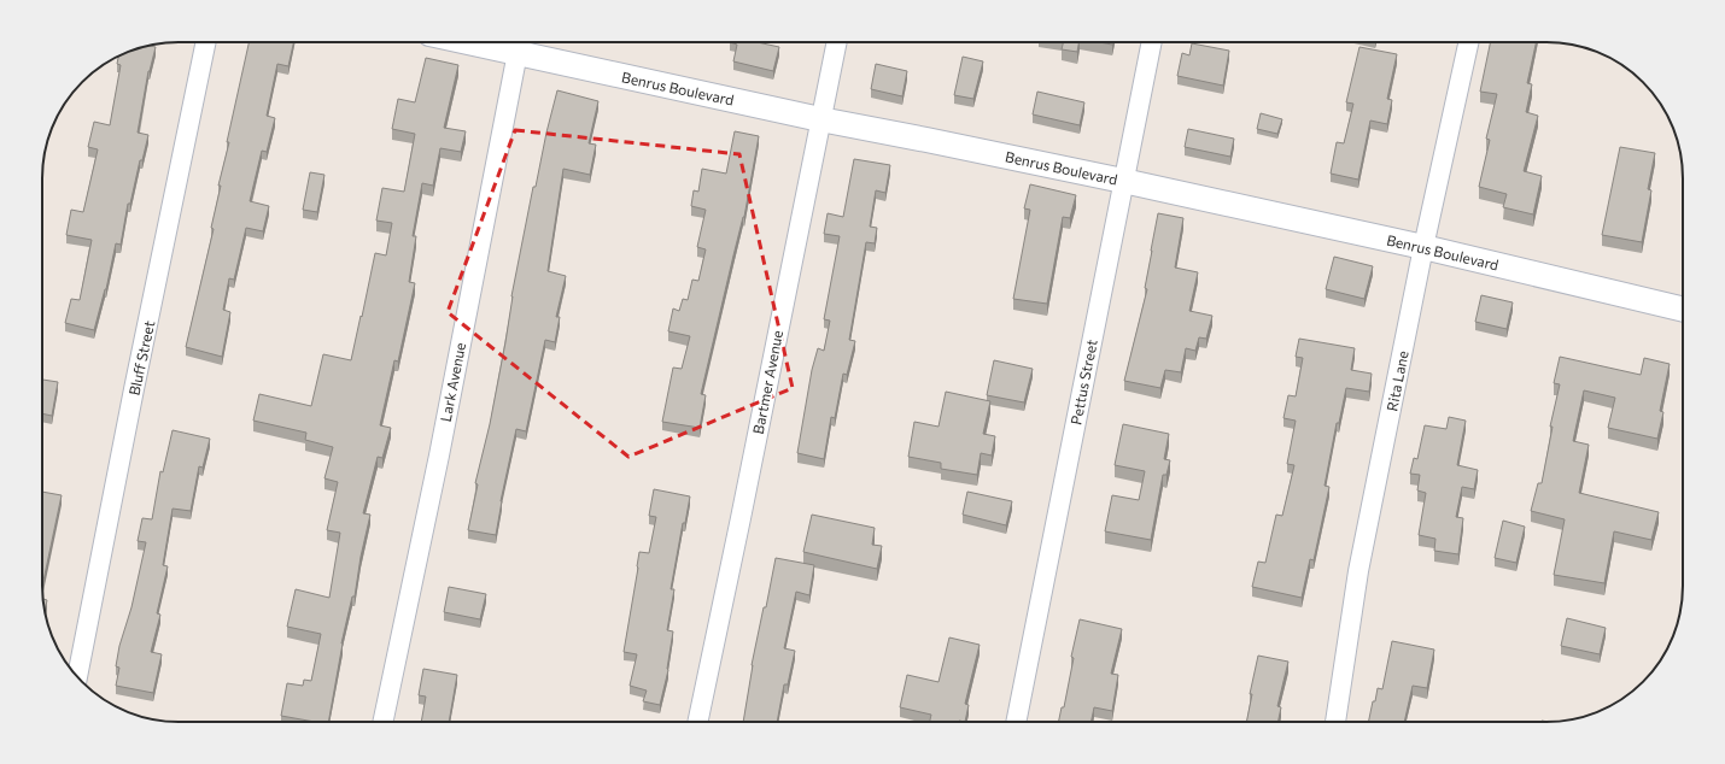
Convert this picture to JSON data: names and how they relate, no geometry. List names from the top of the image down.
{
  "streets": {
    "street": [
      "Benrus Boulevard",
      "Bluff Street",
      "Rita Lane",
      "Lark Avenue",
      "Bartmer Avenue",
      "Pettus Street"
    ]
  },
  "crossings": [
    ["Benrus Boulevard", "Rita Lane"],
    ["Benrus Boulevard", "Lark Avenue"],
    ["Benrus Boulevard", "Bartmer Avenue"],
    ["Benrus Boulevard", "Pettus Street"]
  ]
}
